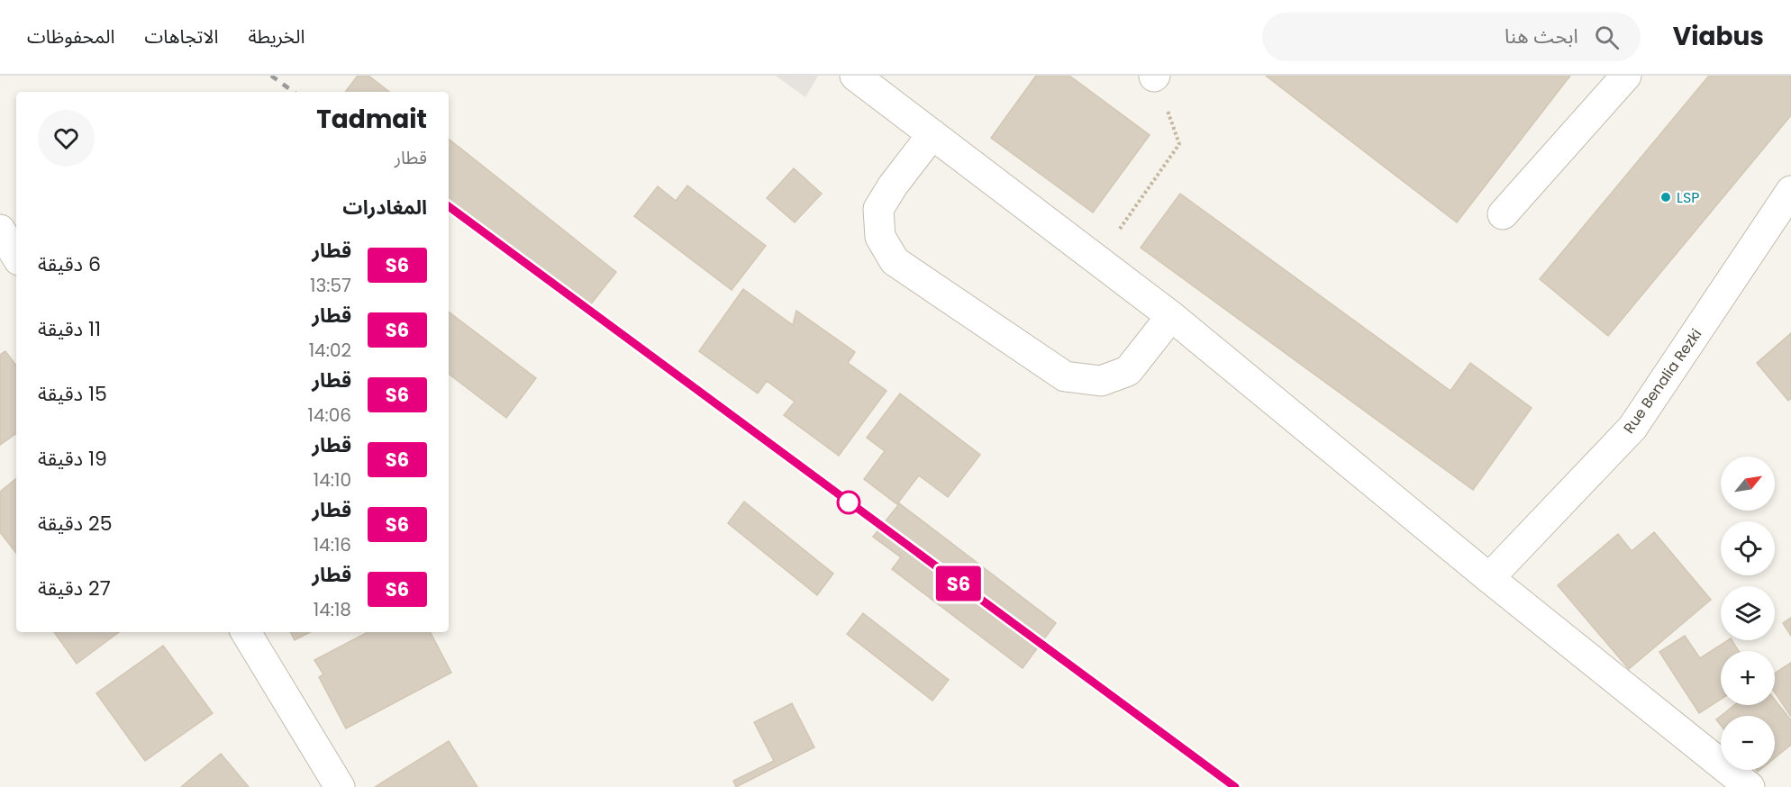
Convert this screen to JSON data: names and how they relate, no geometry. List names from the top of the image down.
{
  "streets": {
    "street": ["Rue Benalia Rezki"]
  },
  "places": ["LSP"],
  "north": "top right",
  "page": {
    "header": "Viabus",
    "search": "ابحث هنا",
    "nav": ["الخريطة", "الاتجاهات", "المحفوظات"],
    "on_map": "S6",
    "heading": [
      ["Tadmait", "قطار"],
      "المغادرات"
    ],
    "list": [
      {
        "mark": "S6",
        "name": "قطار",
        "note": "13:57",
        "value": "6 دقيقة"
      },
      {
        "mark": "S6",
        "name": "قطار",
        "note": "14:02",
        "value": "11 دقيقة"
      },
      {
        "mark": "S6",
        "name": "قطار",
        "note": "14:06",
        "value": "15 دقيقة"
      },
      {
        "mark": "S6",
        "name": "قطار",
        "note": "14:10",
        "value": "19 دقيقة"
      },
      {
        "mark": "S6",
        "name": "قطار",
        "note": "14:16",
        "value": "25 دقيقة"
      },
      {
        "mark": "S6",
        "name": "قطار",
        "note": "14:18",
        "value": "27 دقيقة"
      }
    ],
    "map_buttons": ["+", "−"]
  }
}
